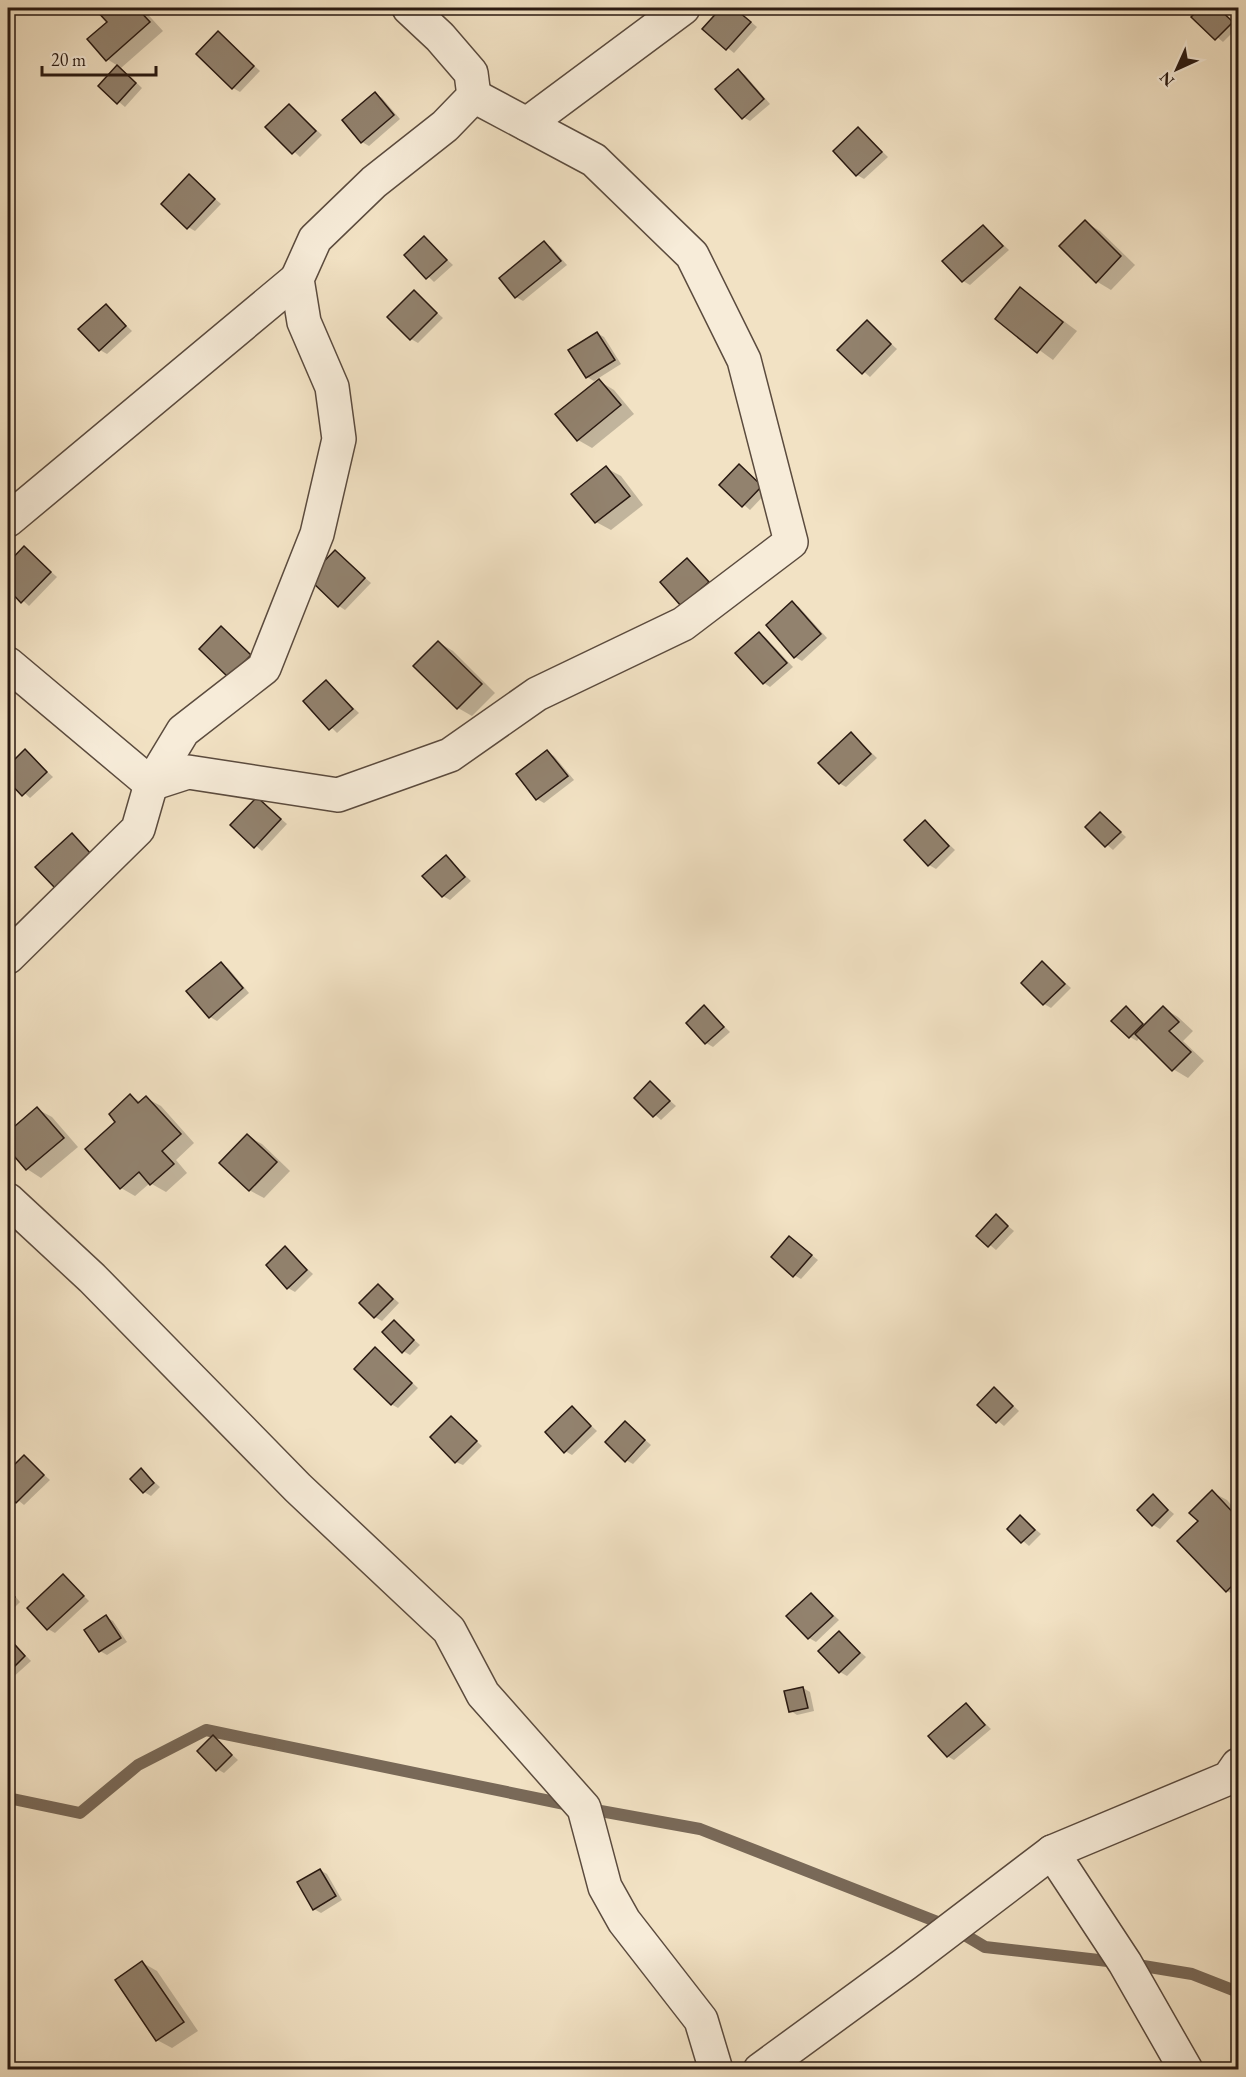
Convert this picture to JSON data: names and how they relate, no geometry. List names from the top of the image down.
{
  "scale_bar": "20 m",
  "north": "bottom left"
}
